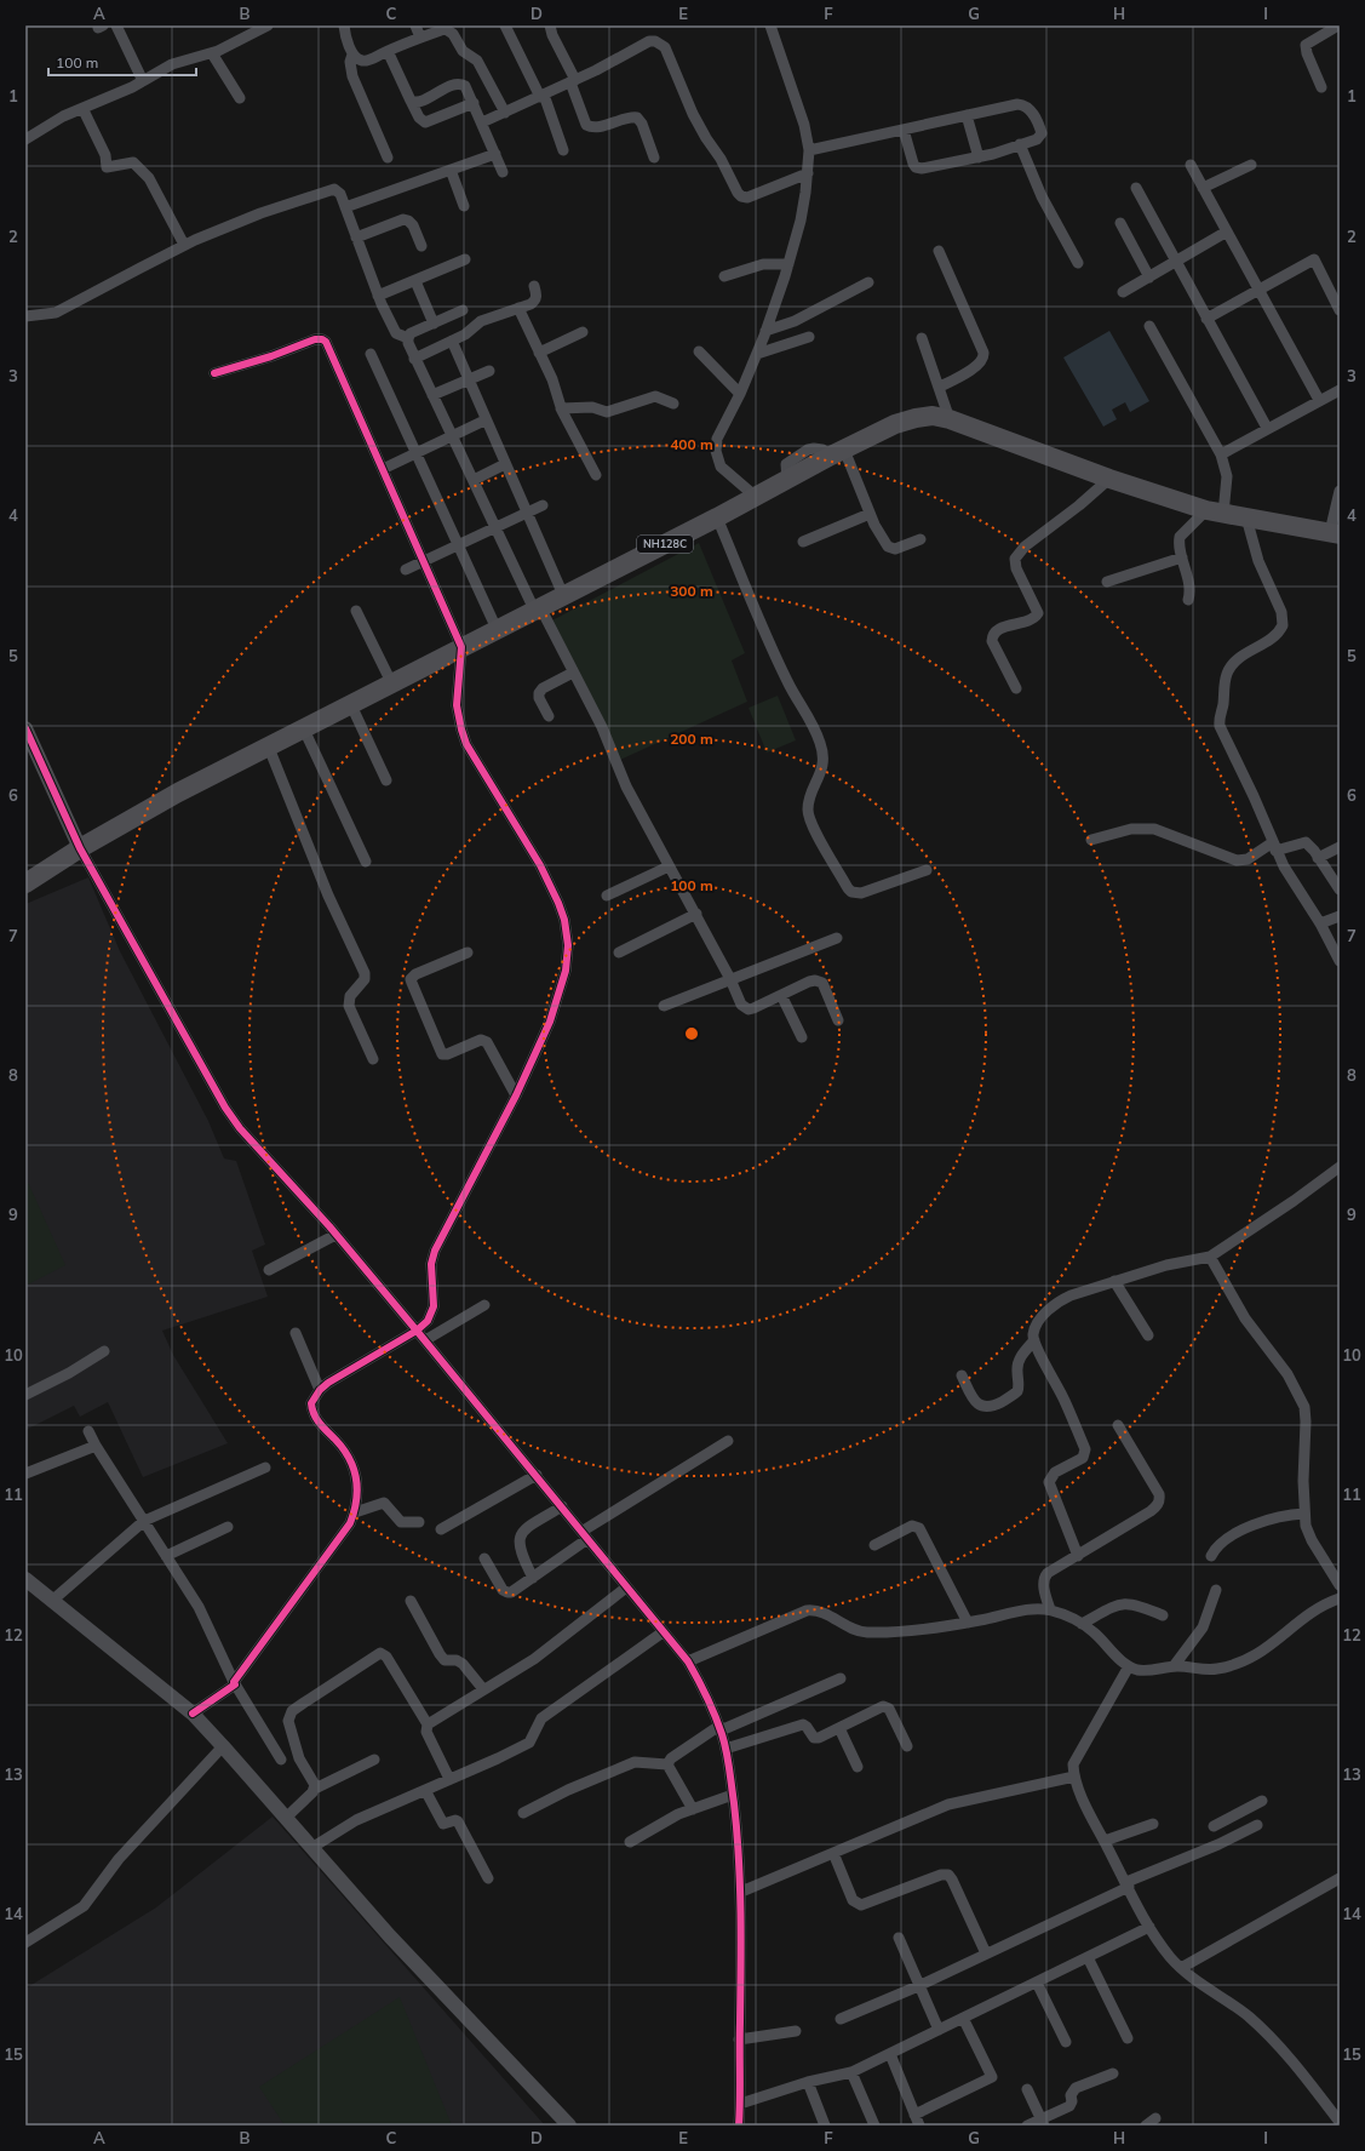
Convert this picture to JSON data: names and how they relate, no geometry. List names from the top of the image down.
{
  "streets": {
    "highway": ["NH128C"]
  },
  "scale_bar": "100 m",
  "grid": {
    "columns": [
      "A",
      "B",
      "C",
      "D",
      "E",
      "F",
      "G",
      "H",
      "I"
    ],
    "rows": [
      "1",
      "2",
      "3",
      "4",
      "5",
      "6",
      "7",
      "8",
      "9",
      "10",
      "11",
      "12",
      "13",
      "14",
      "15"
    ]
  },
  "rings": [
    "400 m",
    "300 m",
    "200 m",
    "100 m"
  ]
}
